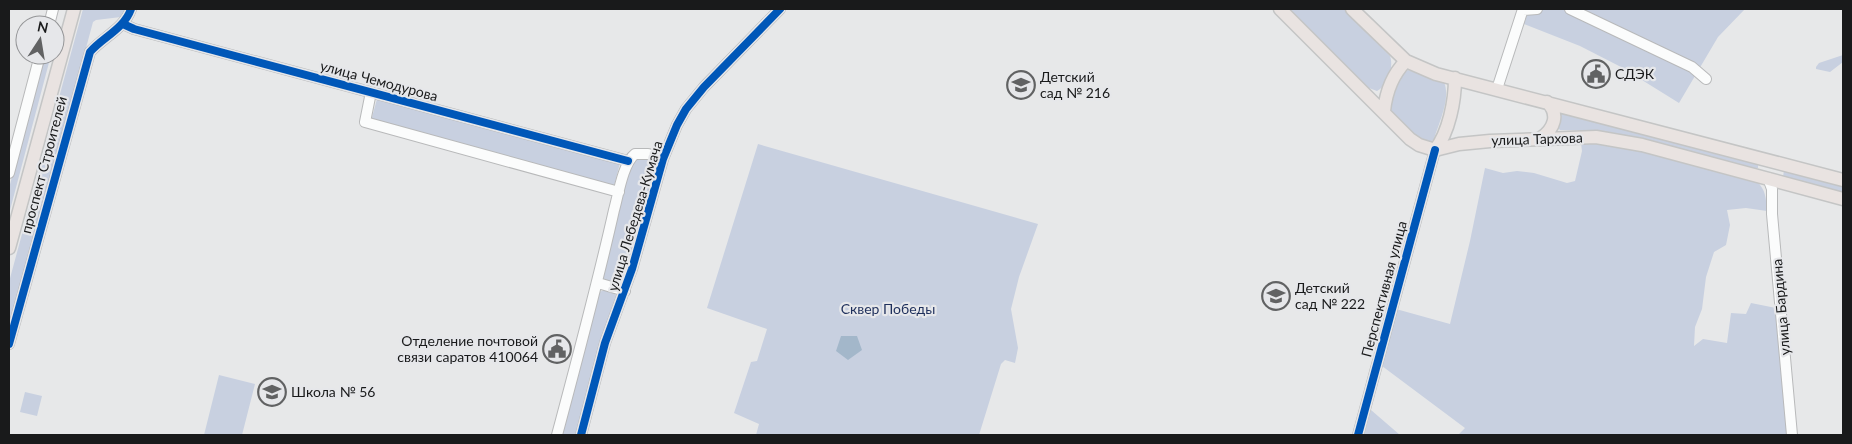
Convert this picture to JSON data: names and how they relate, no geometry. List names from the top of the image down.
{
  "streets": {
    "main road": ["улица Тархова", "проспект Строителей"],
    "street": [
      "улица Чемодурова",
      "улица Лебедева-Кумача",
      "Перспективная улица",
      "улица Бардина"
    ]
  },
  "crossings": [
    ["улица Чемодурова", "проспект Строителей"],
    ["улица Чемодурова", "улица Лебедева-Кумача"],
    ["улица Тархова", "Перспективная улица"],
    ["улица Тархова", "улица Бардина"]
  ],
  "parks": ["Сквер Победы"],
  "places": {
    "public building": ["СДЭК", "Отделение почтовой связи саратов 410064"],
    "school or university": ["Детский сад № 216", "Детский сад № 222", "Школа № 56"]
  },
  "north": "top"
}
